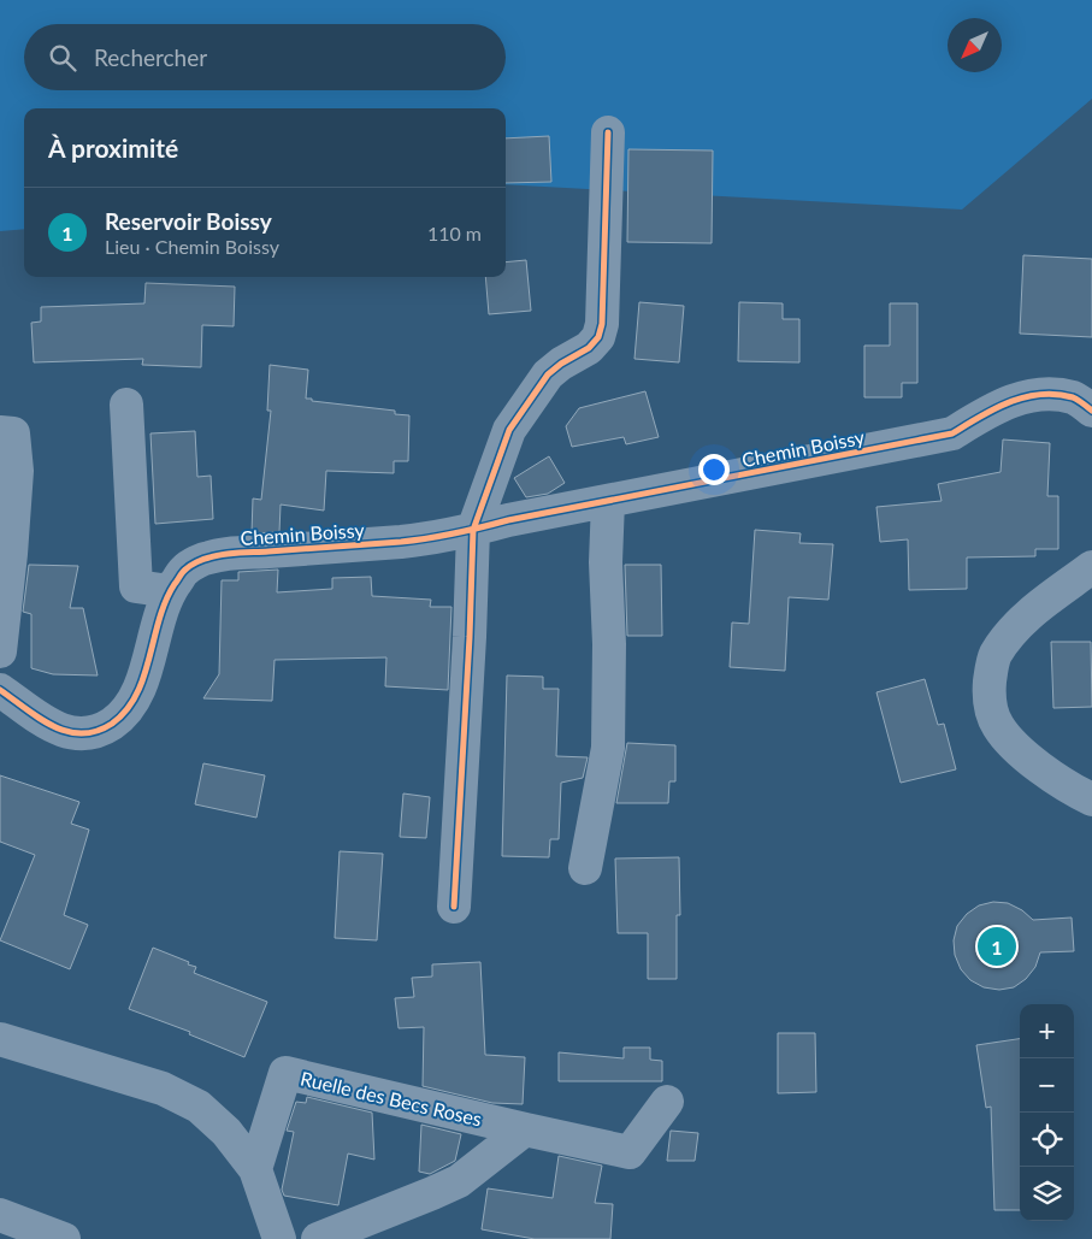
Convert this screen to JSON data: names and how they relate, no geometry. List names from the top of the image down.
{
  "streets": {
    "street": ["Chemin Boissy", "Ruelle des Becs Roses"]
  },
  "north": "bottom left",
  "page": {
    "search": "Rechercher",
    "heading": "À proximité",
    "list": [
      {
        "mark": "1",
        "name": "Reservoir Boissy",
        "note": "Lieu · Chemin Boissy",
        "value": "110 m"
      }
    ],
    "pins": "1",
    "map_buttons": ["+", "−"]
  }
}
